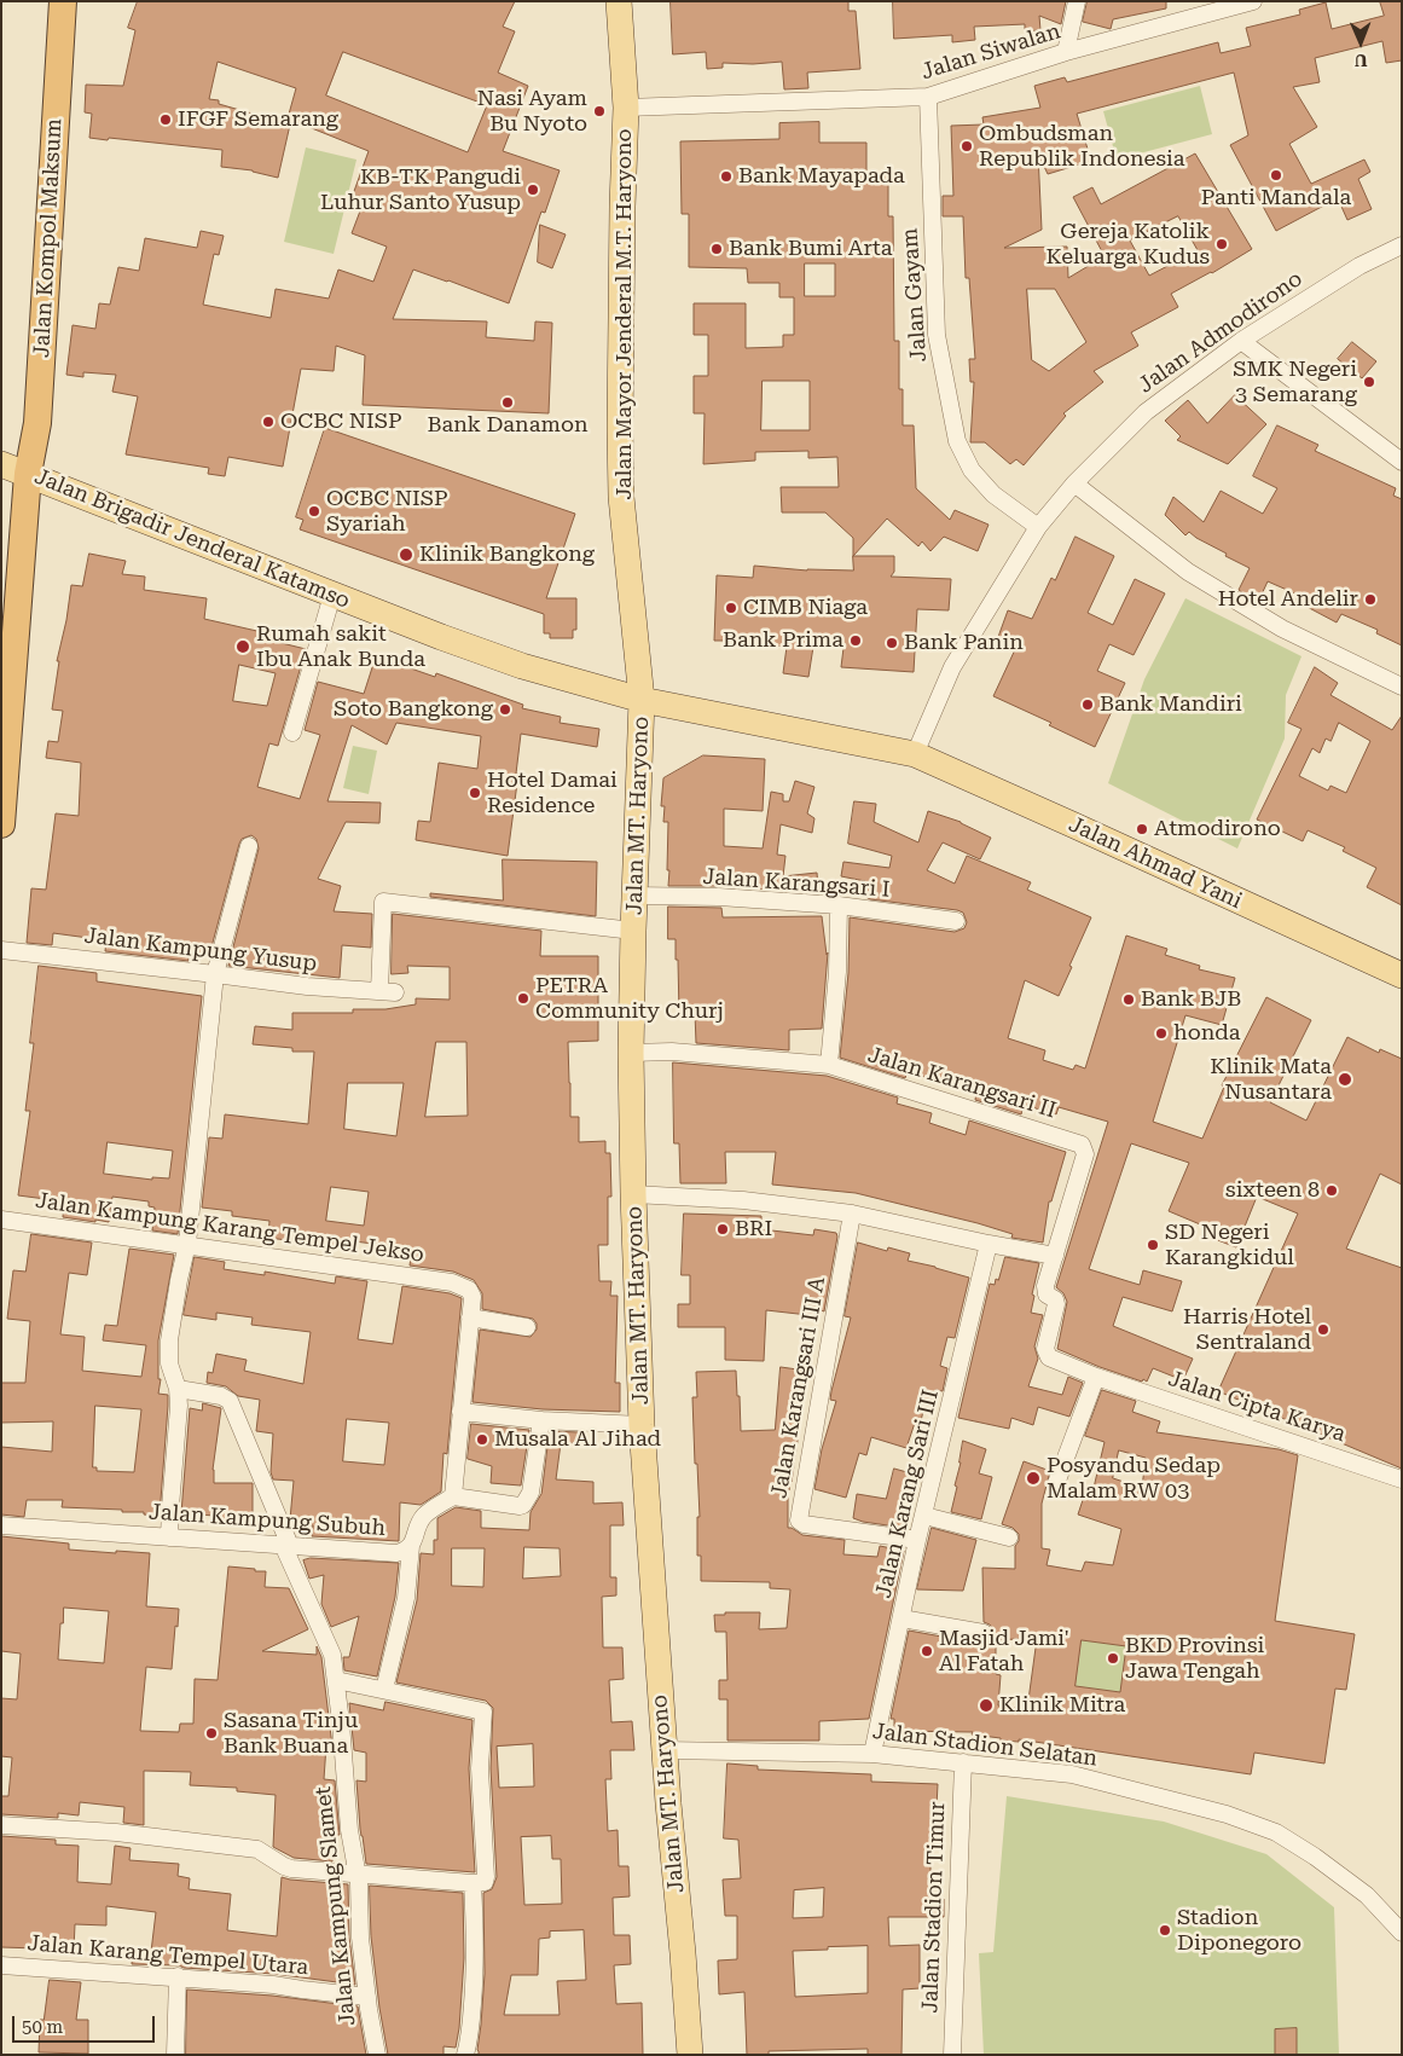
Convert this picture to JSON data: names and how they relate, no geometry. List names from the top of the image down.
{
  "streets": {
    "highway": ["Jalan Kompol Maksum"],
    "main road": [
      "Jalan Mayor Jenderal M.T. Haryono",
      "Jalan Brigadir Jenderal Katamso",
      "Jalan MT. Haryono",
      "Jalan Ahmad Yani"
    ],
    "street": [
      "Jalan Siwalan",
      "Jalan Gayam",
      "Jalan Admodirono",
      "Jalan Karangsari I",
      "Jalan Kampung Yusup",
      "Jalan Karangsari II",
      "Jalan Kampung Karang Tempel Jekso",
      "Jalan Karangsari III A",
      "Jalan Cipta Karya",
      "Jalan Karang Sari III",
      "Jalan Kampung Subuh",
      "Jalan Stadion Selatan",
      "Jalan Kampung Slamet",
      "Jalan Stadion Timur",
      "Jalan Karang Tempel Utara"
    ]
  },
  "crossings": [
    ["Jalan Siwalan", "Jalan Gayam"],
    ["Jalan Siwalan", "Jalan Mayor Jenderal M.T. Haryono"],
    ["Jalan Kompol Maksum", "Jalan Brigadir Jenderal Katamso"],
    ["Jalan Gayam", "Jalan Admodirono"],
    ["Jalan Mayor Jenderal M.T. Haryono", "Jalan Brigadir Jenderal Katamso"],
    ["Jalan Mayor Jenderal M.T. Haryono", "Jalan MT. Haryono"],
    ["Jalan Admodirono", "Jalan Brigadir Jenderal Katamso"],
    ["Jalan Admodirono", "Jalan Ahmad Yani"],
    ["Jalan Brigadir Jenderal Katamso", "Jalan MT. Haryono"],
    ["Jalan Brigadir Jenderal Katamso", "Jalan Ahmad Yani"],
    ["Jalan MT. Haryono", "Jalan Karangsari I"],
    ["Jalan MT. Haryono", "Jalan Kampung Yusup"],
    ["Jalan MT. Haryono", "Jalan Karangsari II"],
    ["Jalan MT. Haryono", "Jalan Stadion Selatan"],
    ["Jalan Karangsari II", "Jalan Cipta Karya"],
    ["Jalan Karangsari III A", "Jalan Karang Sari III"],
    ["Jalan Karang Sari III", "Jalan Stadion Selatan"],
    ["Jalan Kampung Subuh", "Jalan Kampung Slamet"],
    ["Jalan Stadion Selatan", "Jalan Stadion Timur"],
    ["Jalan Kampung Slamet", "Jalan Karang Tempel Utara"]
  ],
  "places": [
    "Nasi Ayam Bu Nyoto",
    "IFGF Semarang",
    "Ombudsman Republik Indonesia",
    "Panti Mandala",
    "Bank Mayapada",
    "KB-TK Pangudi Luhur Santo Yusup",
    "Gereja Katolik Keluarga Kudus",
    "Bank Bumi Arta",
    "SMK Negeri 3 Semarang",
    "Bank Danamon",
    "OCBC NISP",
    "OCBC NISP Syariah",
    "Klinik Bangkong",
    "Hotel Andelir",
    "CIMB Niaga",
    "Bank Prima",
    "Bank Panin",
    "Rumah sakit Ibu Anak Bunda",
    "Bank Mandiri",
    "Soto Bangkong",
    "Hotel Damai Residence",
    "Atmodirono",
    "PETRA Community Churj",
    "Bank BJB",
    "honda",
    "Klinik Mata Nusantara",
    "sixteen 8",
    "BRI",
    "SD Negeri Karangkidul",
    "Harris Hotel Sentraland",
    "Musala Al Jihad",
    "Posyandu Sedap Malam RW 03",
    "Masjid Jami' Al Fatah",
    "BKD Provinsi Jawa Tengah",
    "Klinik Mitra",
    "Sasana Tinju Bank Buana",
    "Stadion Diponegoro"
  ],
  "scale_bar": "50 m",
  "north": "bottom"
}
